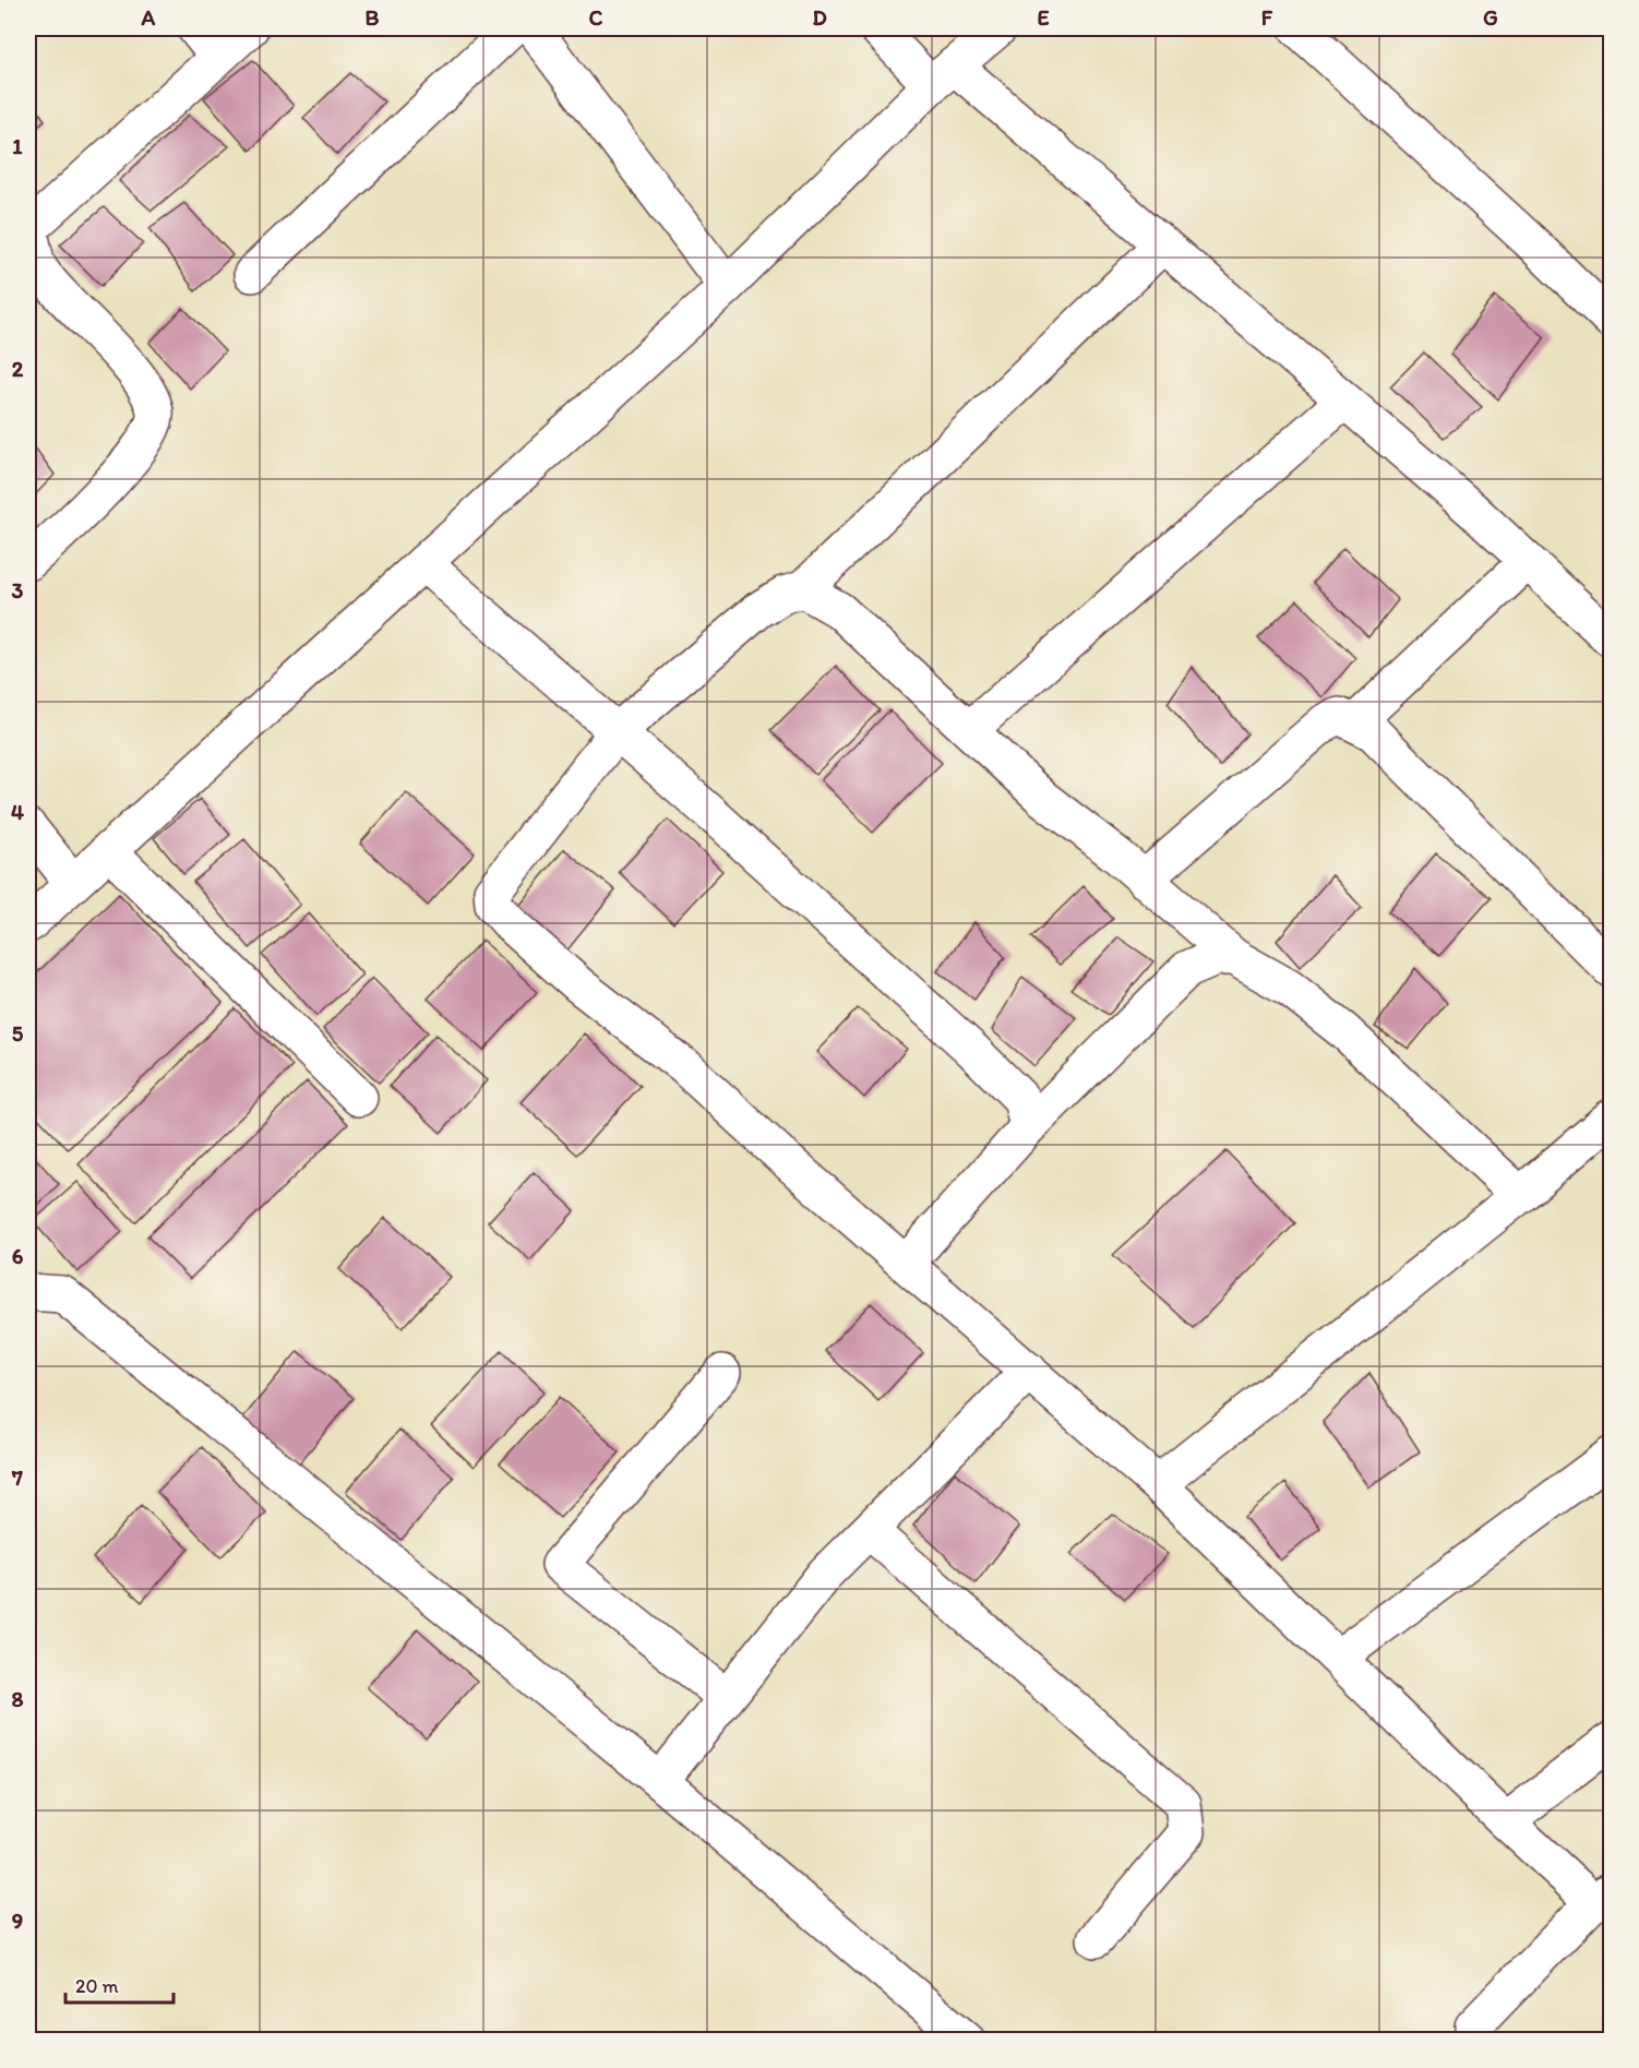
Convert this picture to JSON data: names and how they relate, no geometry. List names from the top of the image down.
{
  "scale_bar": "20 m",
  "grid": {
    "columns": [
      "A",
      "B",
      "C",
      "D",
      "E",
      "F",
      "G"
    ],
    "rows": [
      "1",
      "2",
      "3",
      "4",
      "5",
      "6",
      "7",
      "8",
      "9"
    ]
  }
}
